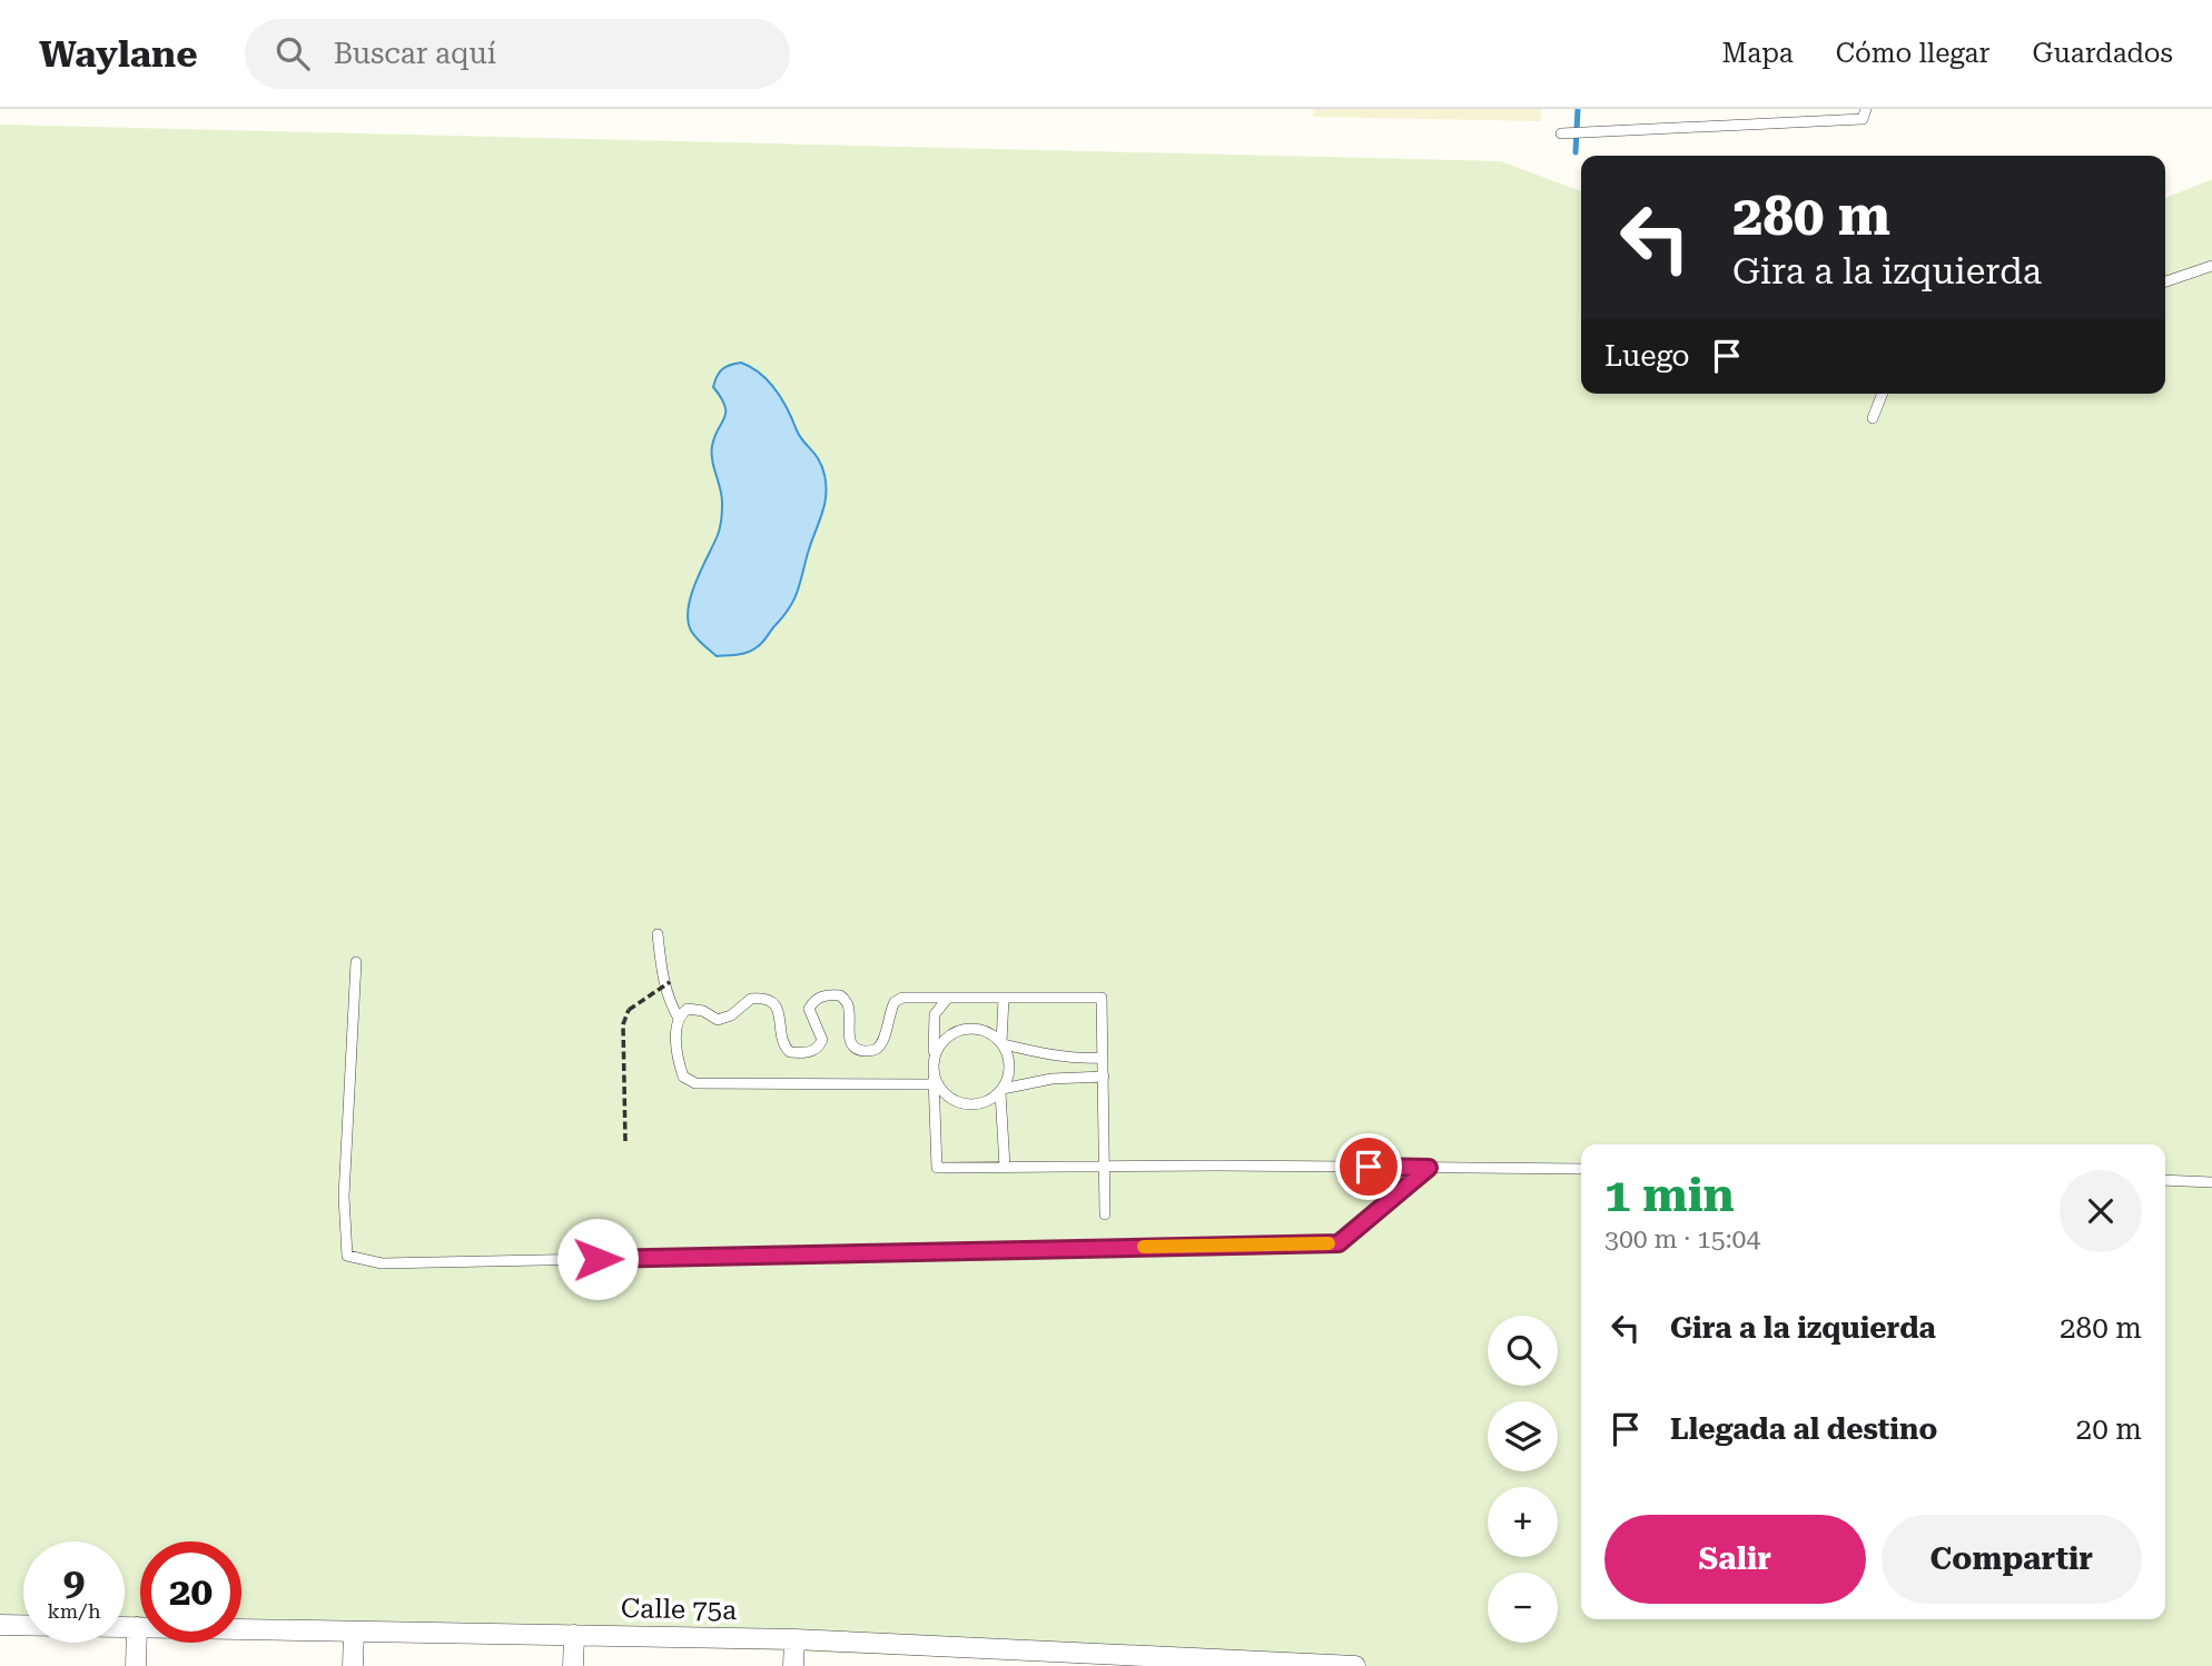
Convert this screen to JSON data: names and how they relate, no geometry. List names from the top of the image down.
{
  "streets": {
    "street": ["Calle 75a"]
  },
  "page": {
    "header": "Waylane",
    "search": "Buscar aquí",
    "nav": ["Mapa", "Cómo llegar", "Guardados"],
    "turn": ["280 m", "Gira a la izquierda"],
    "then": "Luego",
    "heading": ["1 min", "300 m · 15:04"],
    "list": [
      {
        "name": "Gira a la izquierda",
        "value": "280 m"
      },
      {
        "name": "Llegada al destino",
        "value": "20 m"
      }
    ],
    "map_buttons": ["+", "−"],
    "buttons": ["Salir", "Compartir"],
    "speed": "9 km/h",
    "limit": "20"
  }
}
